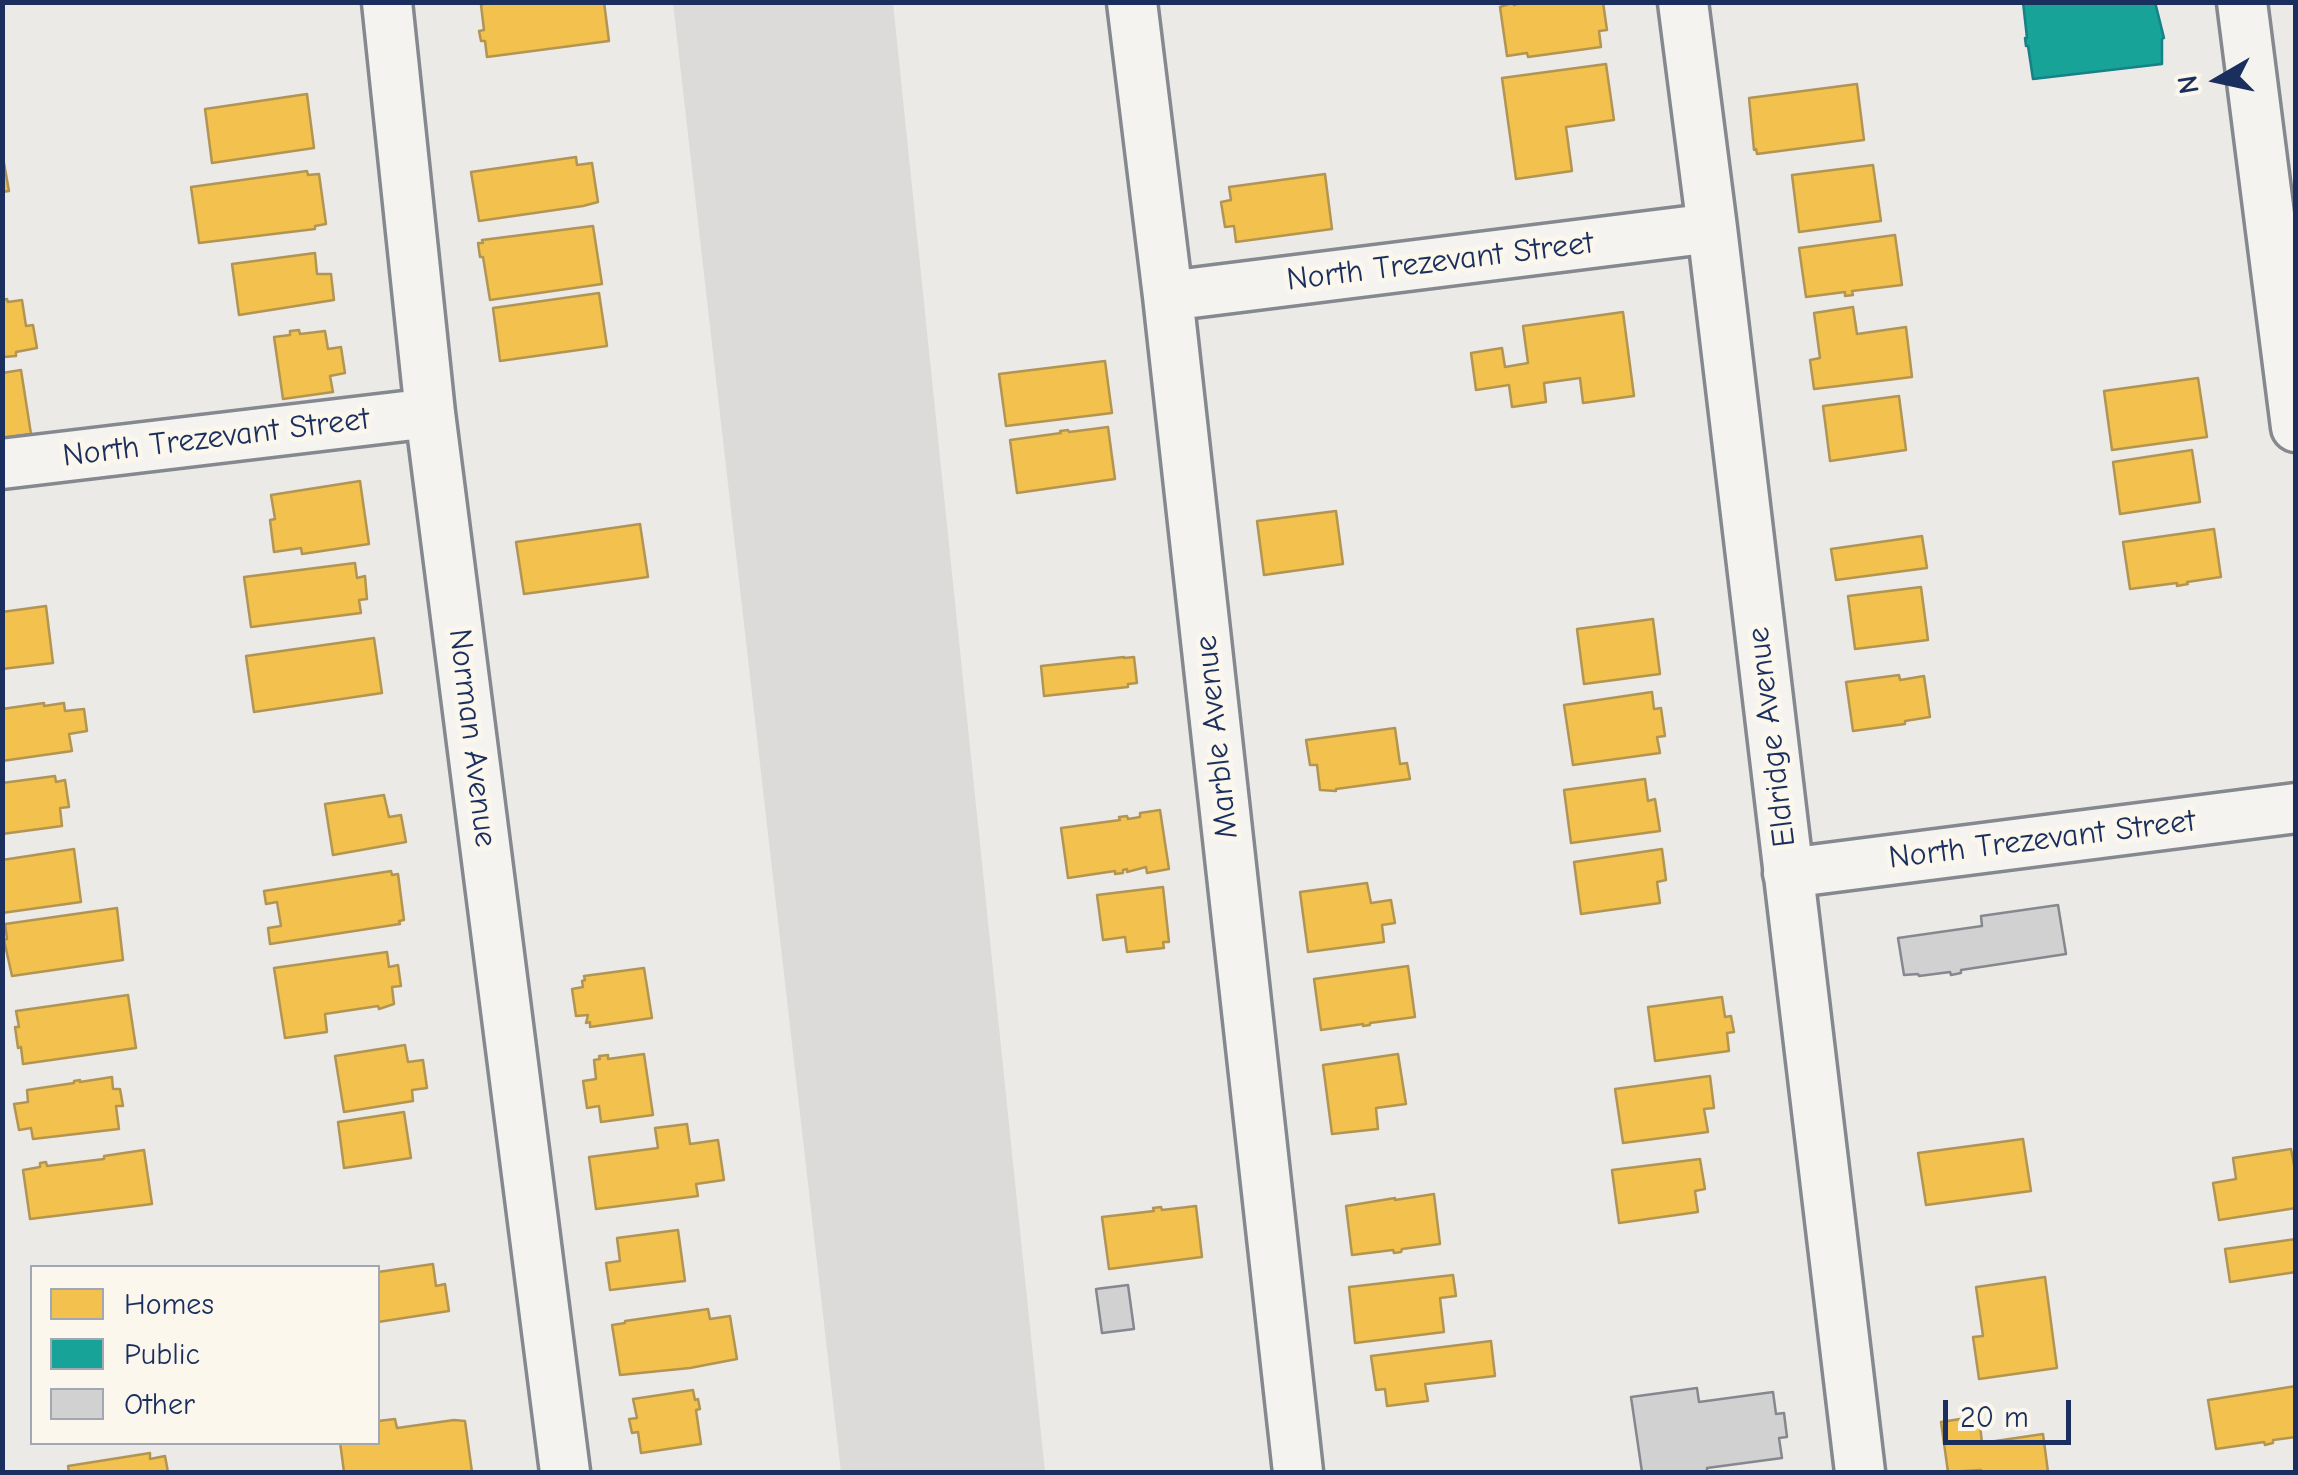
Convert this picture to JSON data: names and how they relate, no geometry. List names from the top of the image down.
{
  "streets": {
    "street": [
      "North Trezevant Street",
      "Marble Avenue",
      "Eldridge Avenue",
      "Norman Avenue"
    ]
  },
  "crossings": [
    ["North Trezevant Street", "Marble Avenue"],
    ["North Trezevant Street", "Eldridge Avenue"],
    ["North Trezevant Street", "Norman Avenue"]
  ],
  "legend": ["Homes", "Public", "Other"],
  "scale_bar": "20 m",
  "north": "left"
}
